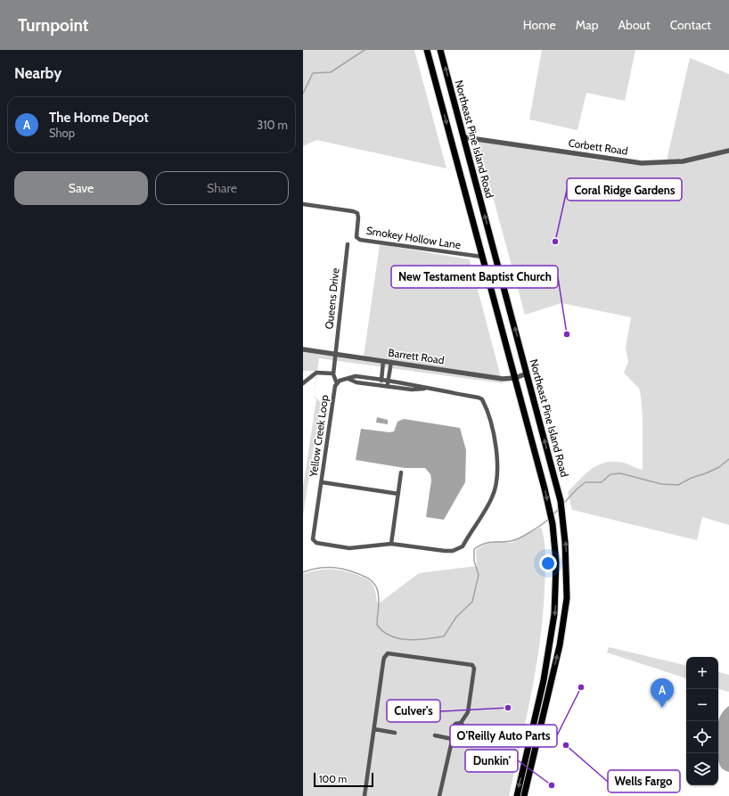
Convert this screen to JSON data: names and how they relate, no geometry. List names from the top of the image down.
{
  "streets": {
    "main road": ["Northeast Pine Island Road"],
    "street": [
      "Corbett Road",
      "Smokey Hollow Lane",
      "Queens Drive",
      "Barrett Road",
      "Yellow Creek Loop"
    ]
  },
  "crossings": [
    ["Northeast Pine Island Road", "Corbett Road"],
    ["Northeast Pine Island Road", "Smokey Hollow Lane"],
    ["Northeast Pine Island Road", "Barrett Road"],
    ["Queens Drive", "Barrett Road"]
  ],
  "places": [
    "Coral Ridge Gardens",
    "New Testament Baptist Church",
    "O'Reilly Auto Parts",
    "Culver's",
    "Wells Fargo",
    "Dunkin'"
  ],
  "scale_bar": "100 m",
  "page": {
    "header": "Turnpoint",
    "nav": [
      "Home",
      "Map",
      "About",
      "Contact"
    ],
    "heading": "Nearby",
    "list": [
      {
        "mark": "A",
        "name": "The Home Depot",
        "note": "Shop",
        "value": "310 m"
      }
    ],
    "buttons": ["Save", "Share"],
    "map_buttons": ["+", "−"],
    "pins": "A",
    "scale": "100 m"
  }
}
